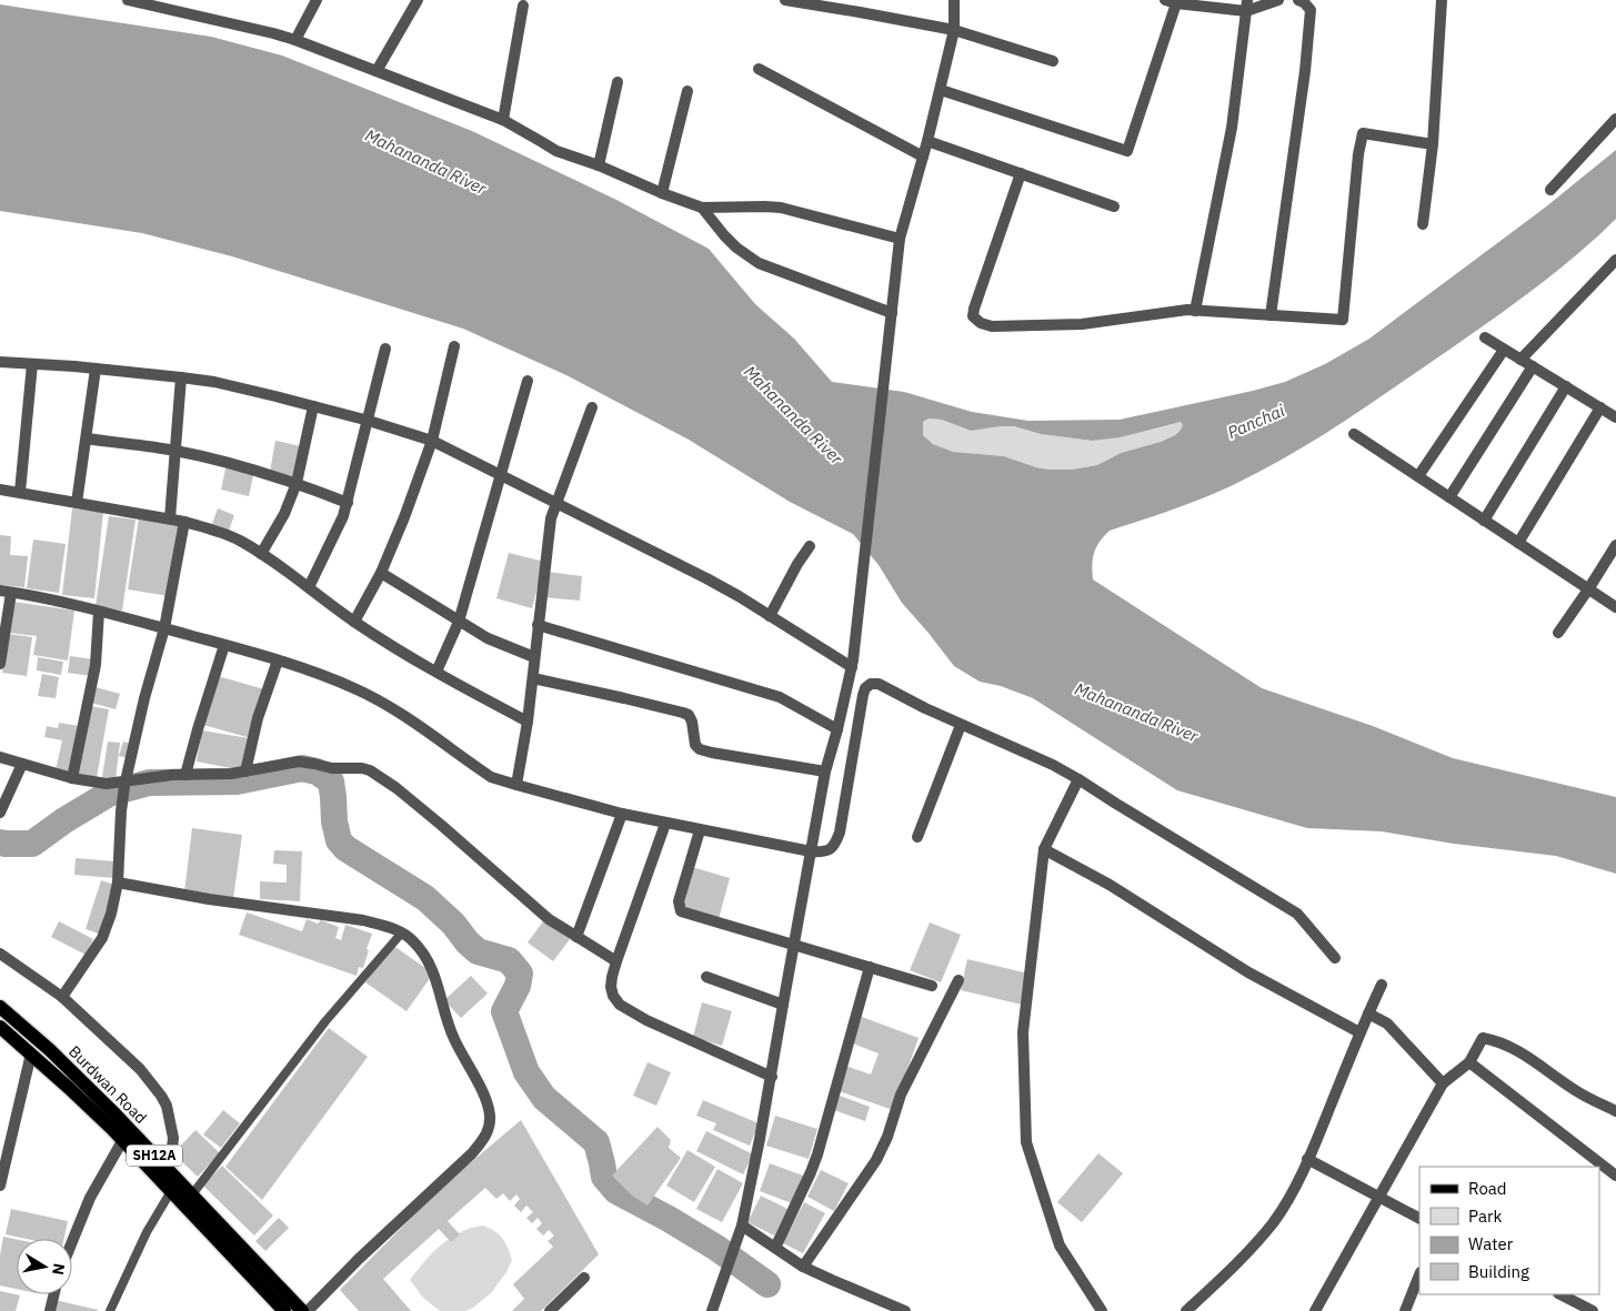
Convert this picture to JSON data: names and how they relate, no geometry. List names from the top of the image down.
{
  "streets": {
    "main road": ["Burdwan Road", "SH12A"]
  },
  "water": ["Mahananda River", "Panchai"],
  "legend": [
    "Road",
    "Park",
    "Water",
    "Building"
  ],
  "north": "right"
}
